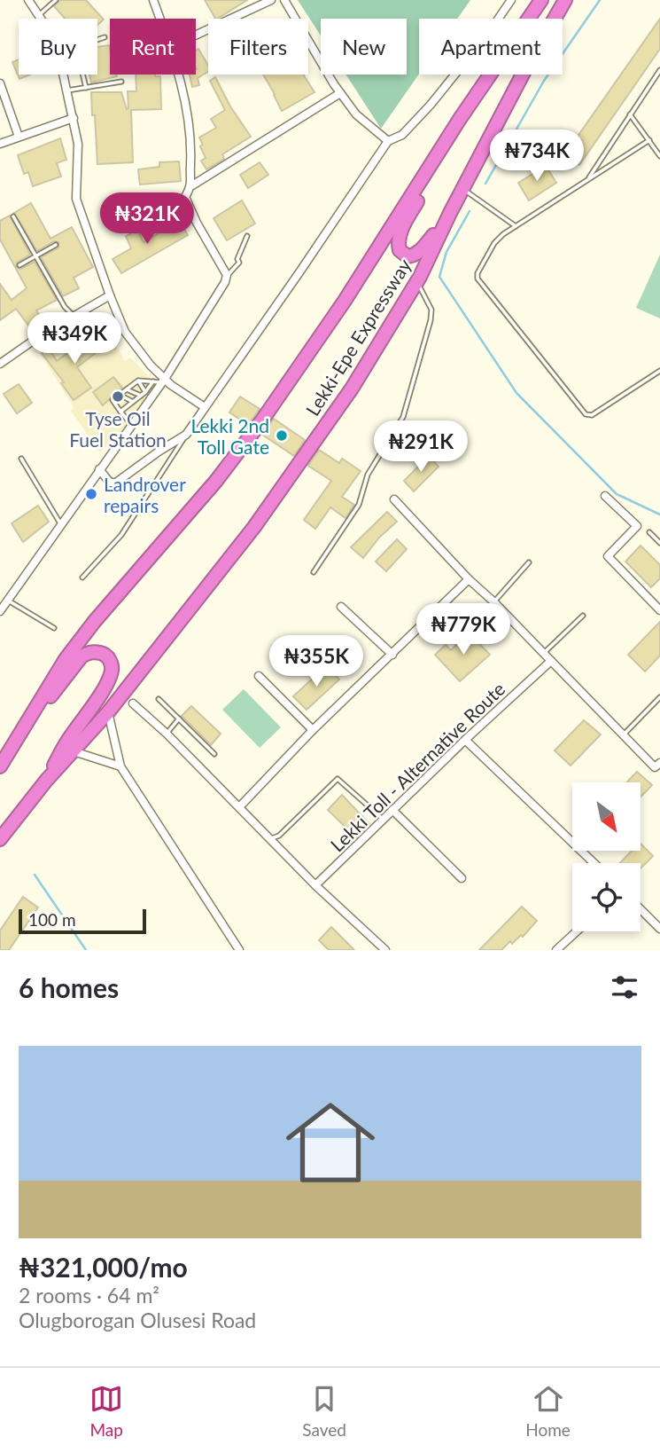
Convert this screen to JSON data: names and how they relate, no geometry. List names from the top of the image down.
{
  "streets": {
    "highway": ["Lekki-Epe Expressway"],
    "street": ["Lekki Toll - Alternative Route"]
  },
  "places": ["Tyse Oil Fuel Station", "Lekki 2nd Toll Gate", "Landrover repairs"],
  "scale_bar": "100 m",
  "north": "bottom right",
  "page": {
    "chip": [
      "Buy",
      "Rent",
      "Filters",
      "New",
      "Apartment"
    ],
    "price": [
      "₦734K",
      "₦321K",
      "₦349K",
      "₦291K",
      "₦779K",
      "₦355K"
    ],
    "scale": "100 m",
    "heading": "6 homes",
    "list": [
      {
        "name": "₦321,000/mo",
        "note": "2 rooms · 64 m² · Olugborogan Olusesi Road"
      }
    ],
    "tabs": ["Map", "Saved", "Home"]
  }
}
